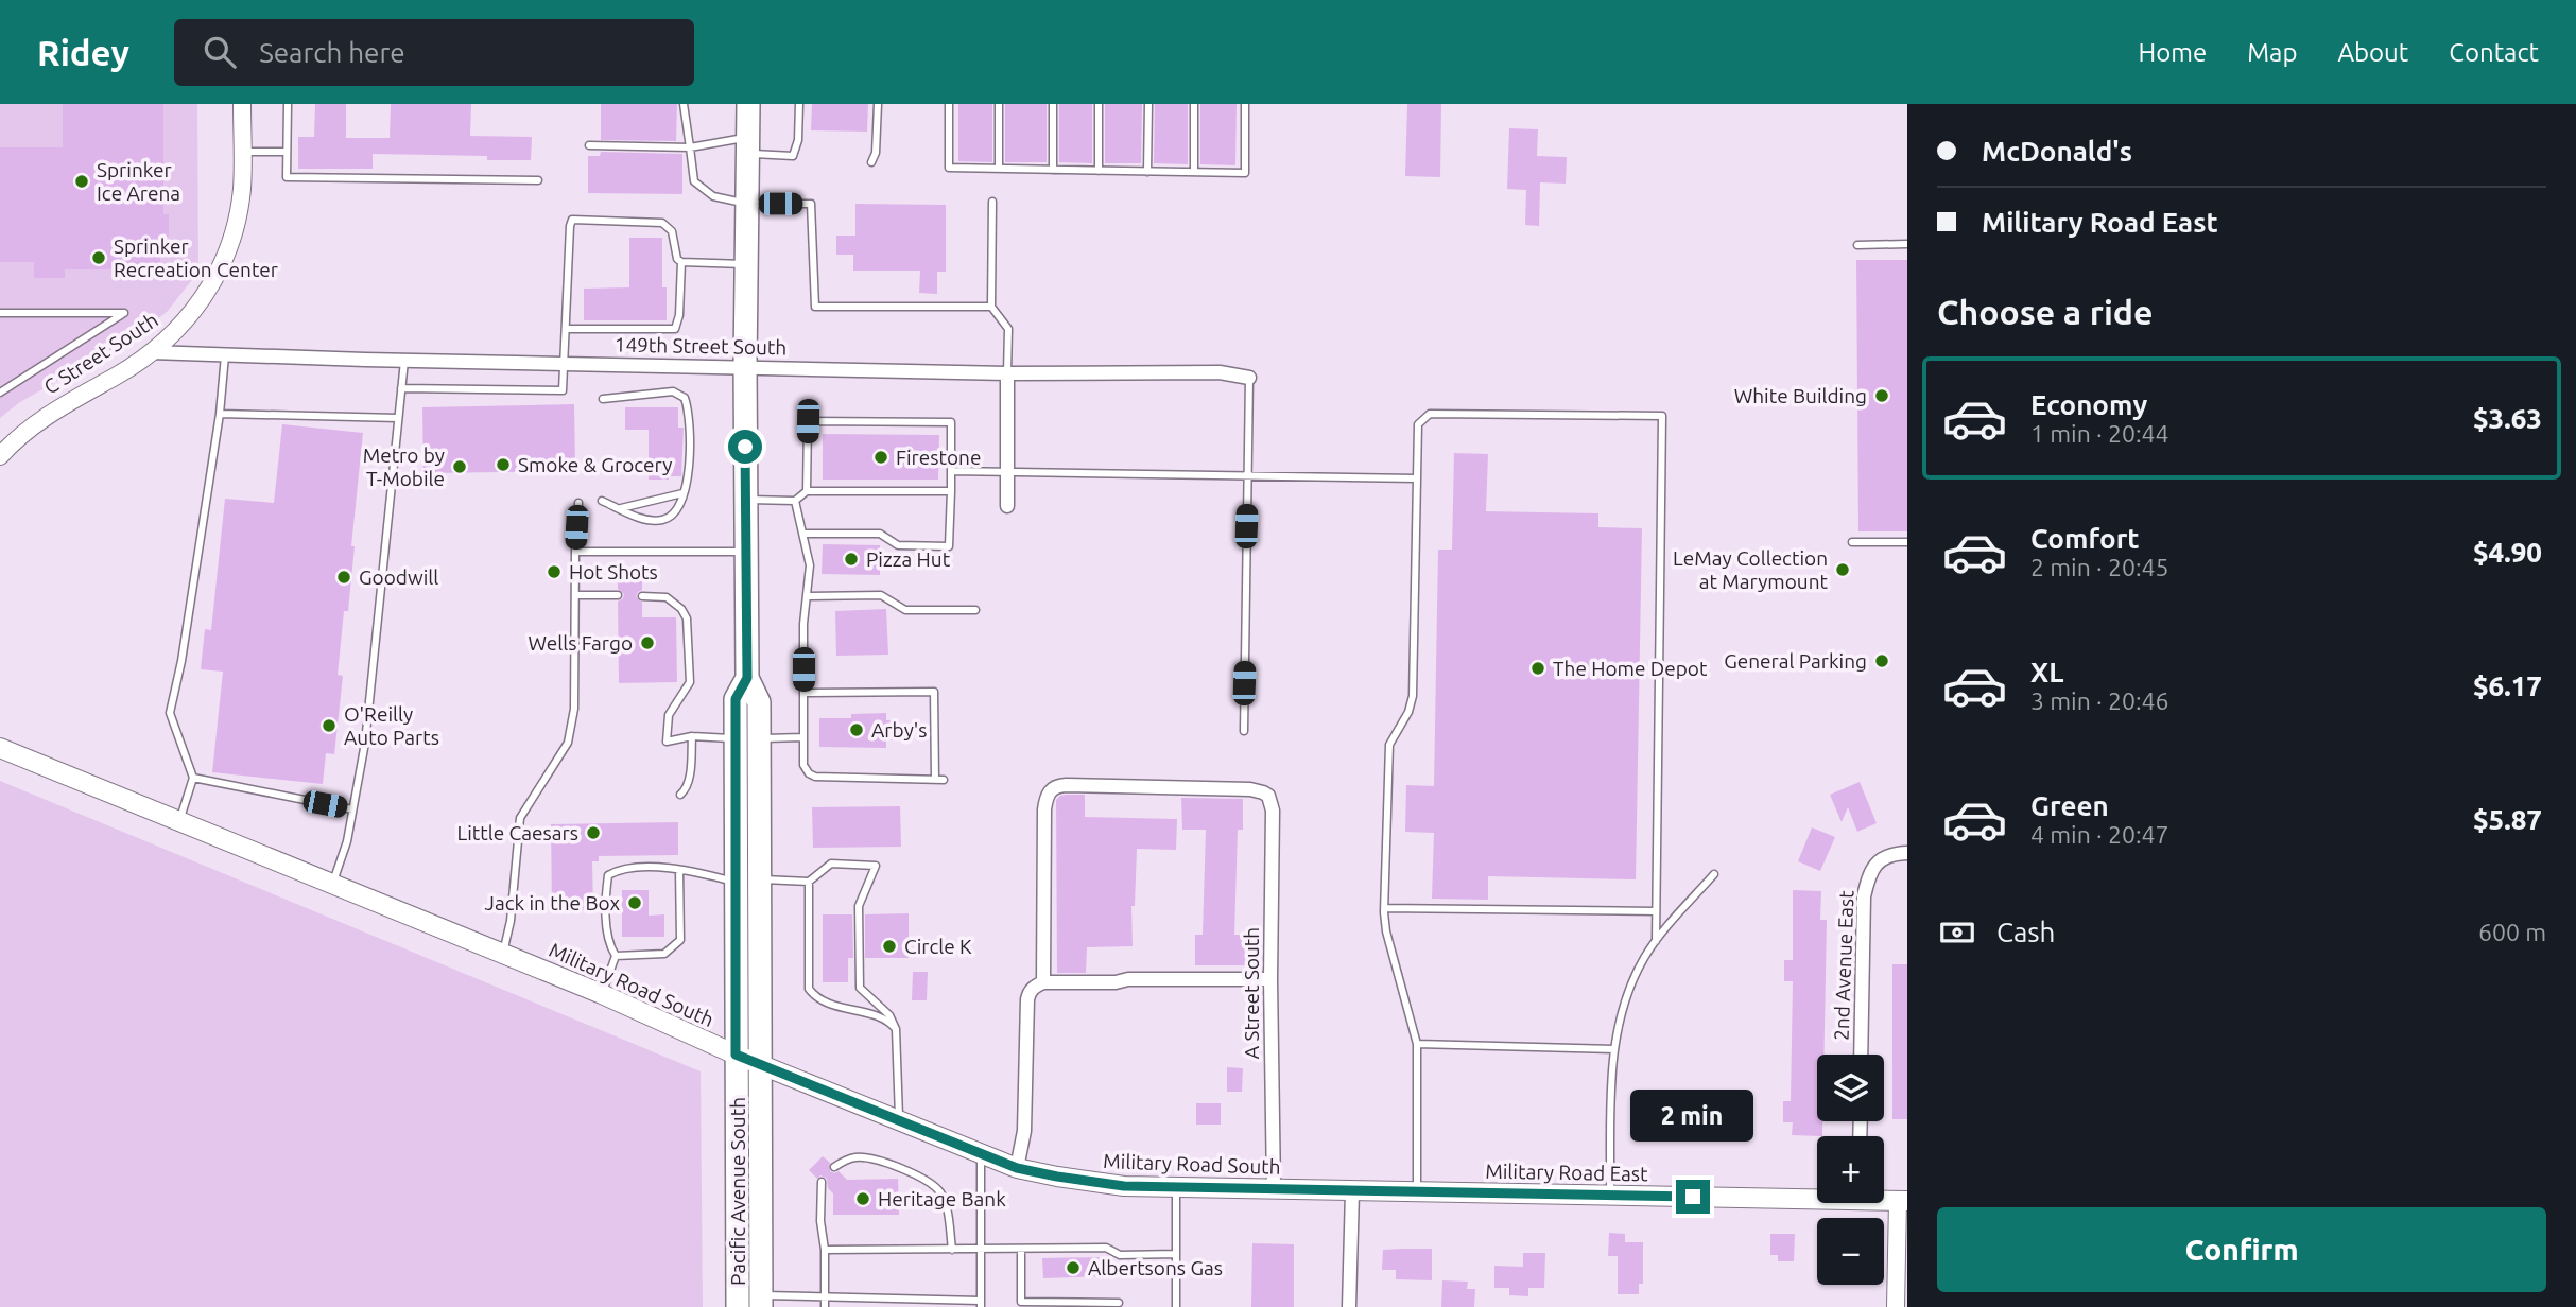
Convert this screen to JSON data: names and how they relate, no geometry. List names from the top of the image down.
{
  "streets": {
    "main road": ["Military Road South", "Military Road East", "Pacific Avenue South"],
    "street": [
      "149th Street South",
      "C Street South",
      "2nd Avenue East",
      "A Street South"
    ]
  },
  "crossings": [
    ["149th Street South", "C Street South"],
    ["149th Street South", "Pacific Avenue South"],
    ["Military Road South", "A Street South"],
    ["Military Road South", "Military Road East"],
    ["Military Road South", "Pacific Avenue South"]
  ],
  "places": [
    "Sprinker Ice Arena",
    "Sprinker Recreation Center",
    "White Building",
    "Firestone",
    "Smoke & Grocery",
    "Metro by T-Mobile",
    "Pizza Hut",
    "LeMay Collection at Marymount",
    "Hot Shots",
    "Goodwill",
    "Wells Fargo",
    "General Parking",
    "The Home Depot",
    "O'Reilly Auto Parts",
    "Arby's",
    "Little Caesars",
    "Jack in the Box",
    "Circle K",
    "Heritage Bank",
    "Albertsons Gas"
  ],
  "page": {
    "header": "Ridey",
    "search": "Search here",
    "nav": [
      "Home",
      "Map",
      "About",
      "Contact"
    ],
    "banner": ["McDonald's", "Military Road East"],
    "heading": "Choose a ride",
    "list": [
      {
        "name": "Economy",
        "note": "1 min · 20:44",
        "value": "$3.63"
      },
      {
        "name": "Comfort",
        "note": "2 min · 20:45",
        "value": "$4.90"
      },
      {
        "name": "XL",
        "note": "3 min · 20:46",
        "value": "$6.17"
      },
      {
        "name": "Green",
        "note": "4 min · 20:47",
        "value": "$5.87"
      }
    ],
    "pay": ["Cash", "600 m"],
    "map_buttons": ["+", "−"],
    "bubble": "2 min",
    "buttons": "Confirm"
  }
}
